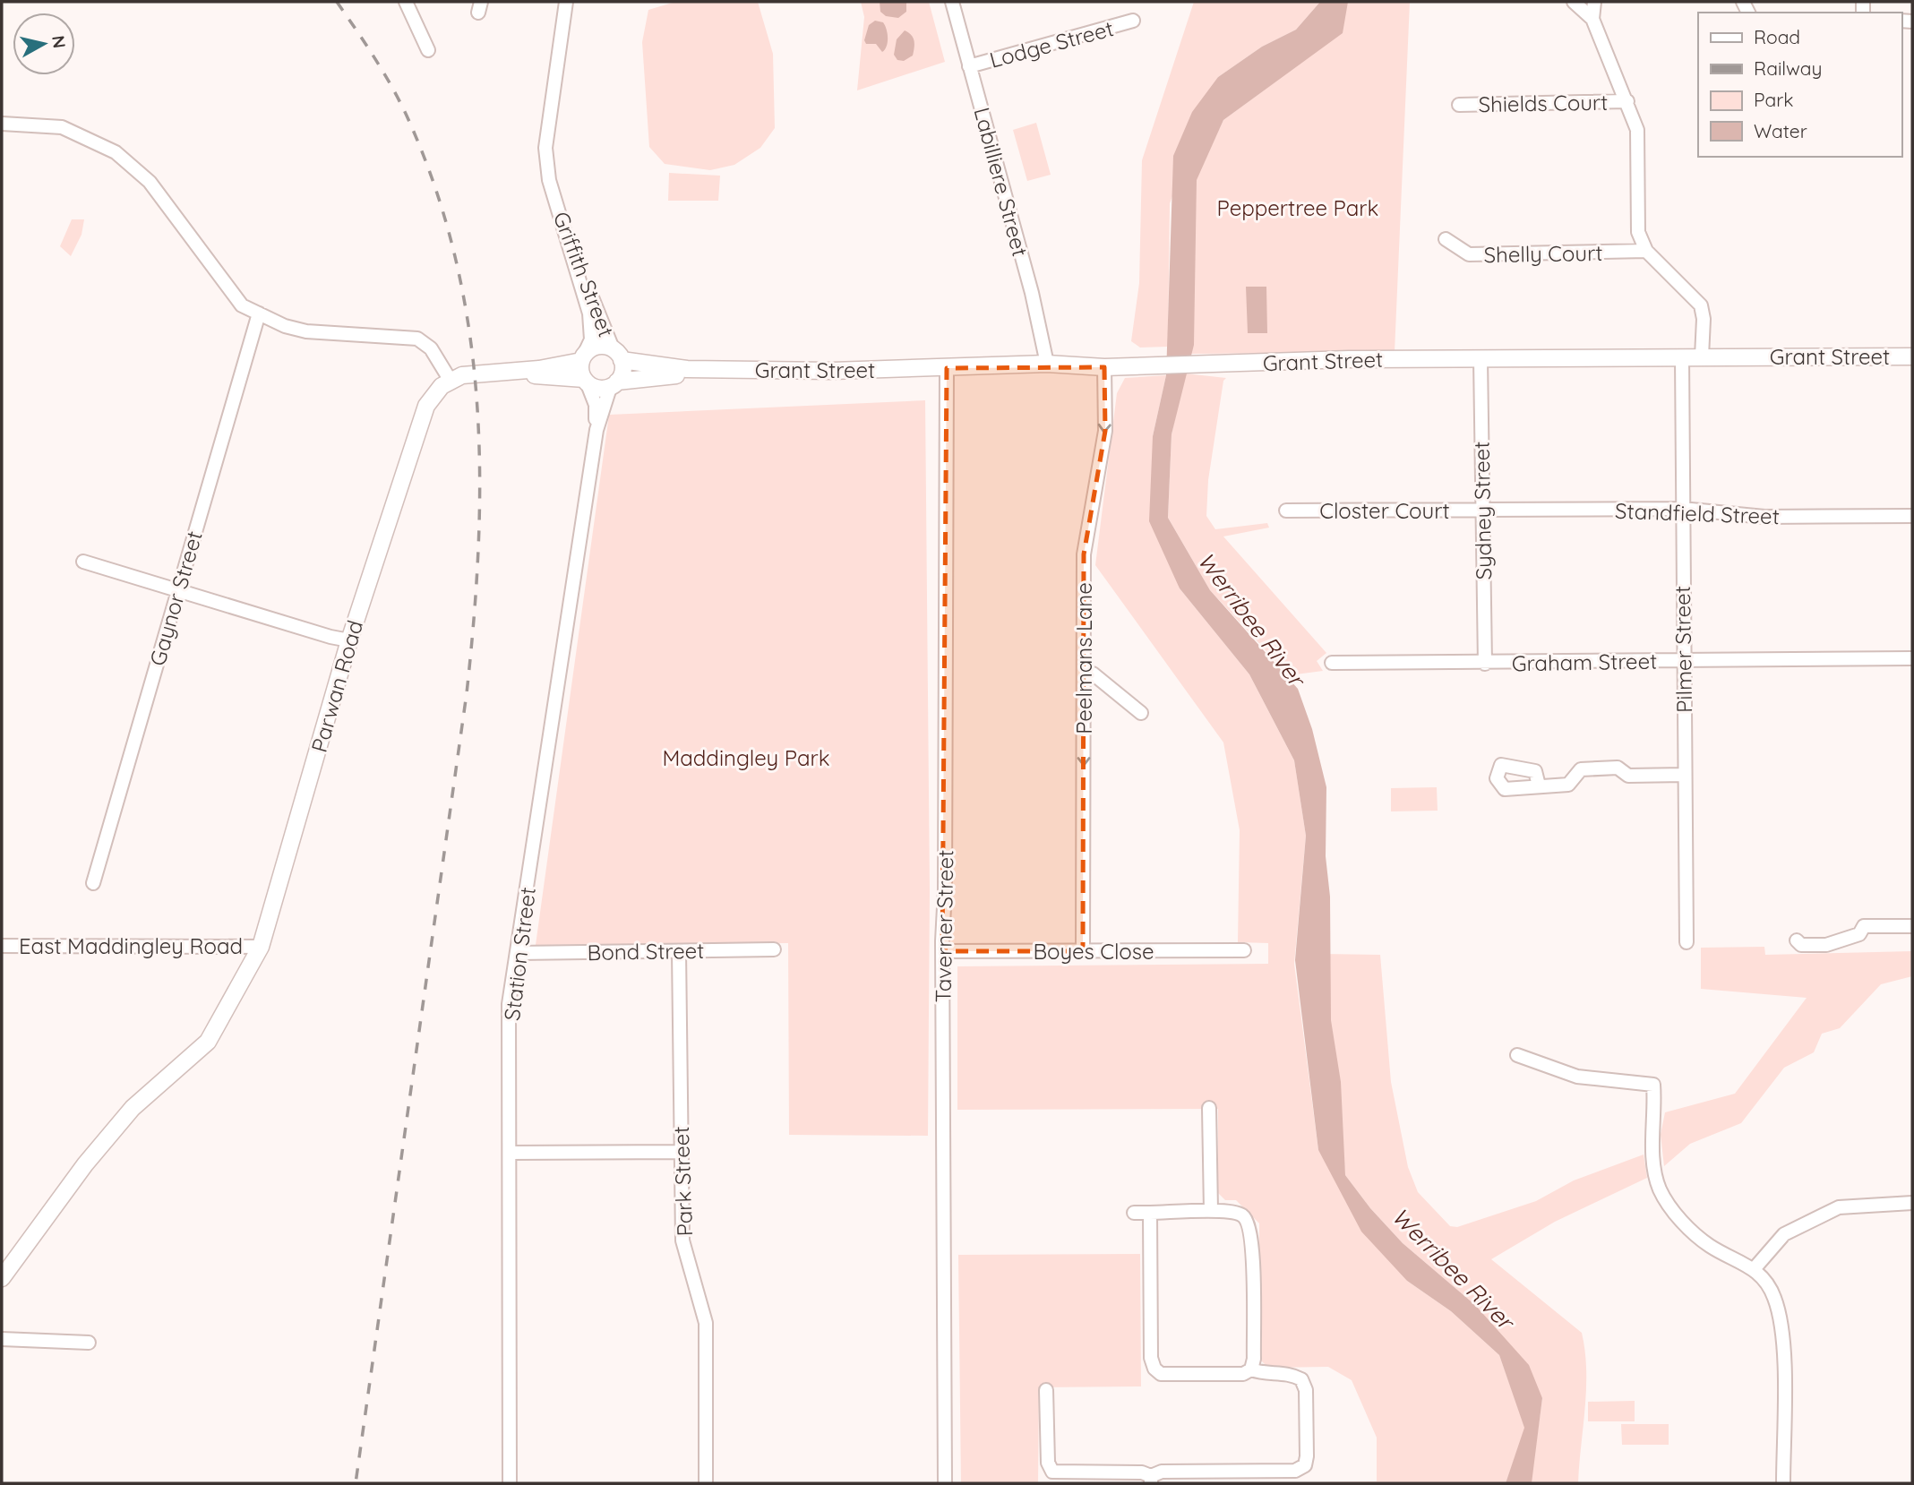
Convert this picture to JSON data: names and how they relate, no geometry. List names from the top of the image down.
{
  "streets": {
    "main road": ["Grant Street", "Parwan Road"],
    "street": [
      "Lodge Street",
      "Shields Court",
      "Labilliere Street",
      "Shelly Court",
      "Griffith Street",
      "Closter Court",
      "Sydney Street",
      "Standfield Street",
      "Gaynor Street",
      "Pilmer Street",
      "Peelmans Lane",
      "Graham Street",
      "Taverner Street",
      "East Maddingley Road",
      "Bond Street",
      "Boyes Close",
      "Station Street",
      "Park Street"
    ]
  },
  "crossings": [
    ["Lodge Street", "Labilliere Street"],
    ["Labilliere Street", "Grant Street"],
    ["Griffith Street", "Grant Street"],
    ["Griffith Street", "Station Street"],
    ["Grant Street", "Sydney Street"],
    ["Grant Street", "Pilmer Street"],
    ["Grant Street", "Peelmans Lane"],
    ["Grant Street", "Taverner Street"],
    ["Grant Street", "Station Street"],
    ["Closter Court", "Sydney Street"],
    ["Closter Court", "Standfield Street"],
    ["Sydney Street", "Standfield Street"],
    ["Sydney Street", "Graham Street"],
    ["Standfield Street", "Pilmer Street"],
    ["Pilmer Street", "Graham Street"],
    ["Peelmans Lane", "Boyes Close"],
    ["Parwan Road", "East Maddingley Road"],
    ["Taverner Street", "Boyes Close"],
    ["Bond Street", "Station Street"],
    ["Bond Street", "Park Street"]
  ],
  "one_way": ["Peelmans Lane"],
  "water": ["Werribee River"],
  "parks": ["Peppertree Park", "Maddingley Park"],
  "legend": [
    "Road",
    "Railway",
    "Park",
    "Water"
  ],
  "north": "right"
}
